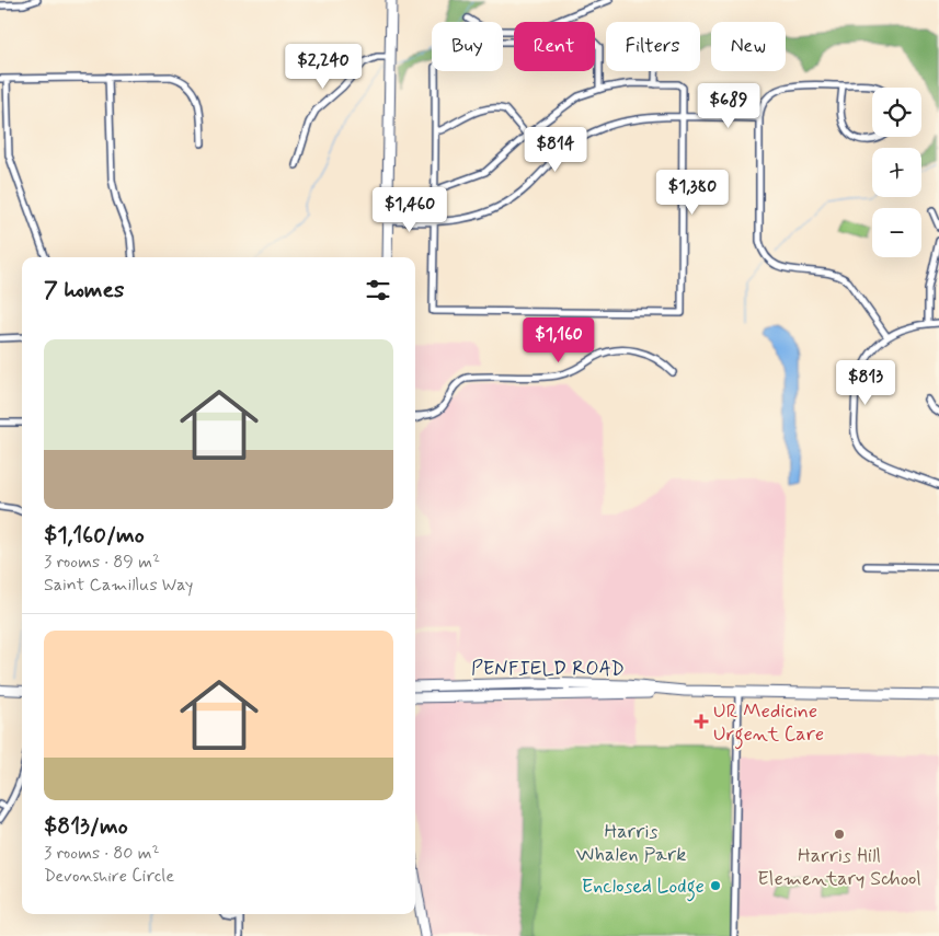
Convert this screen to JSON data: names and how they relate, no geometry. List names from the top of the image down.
{
  "streets": {
    "main road": ["PENFIELD ROAD"]
  },
  "parks": ["Harris Whalen Park"],
  "places": {
    "health": ["UR Medicine Urgent Care"],
    "other": ["Harris Hill Elementary School", "Enclosed Lodge"]
  },
  "page": {
    "chip": [
      "Buy",
      "Rent",
      "Filters",
      "New"
    ],
    "price": [
      "$2,240",
      "$689",
      "$814",
      "$1,380",
      "$1,460",
      "$1,160",
      "$813"
    ],
    "map_buttons": ["+", "−"],
    "heading": "7 homes",
    "list": [
      {
        "name": "$1,160/mo",
        "note": "3 rooms · 89 m² · Saint Camillus Way"
      },
      {
        "name": "$813/mo",
        "note": "3 rooms · 80 m² · Devonshire Circle"
      }
    ]
  }
}
